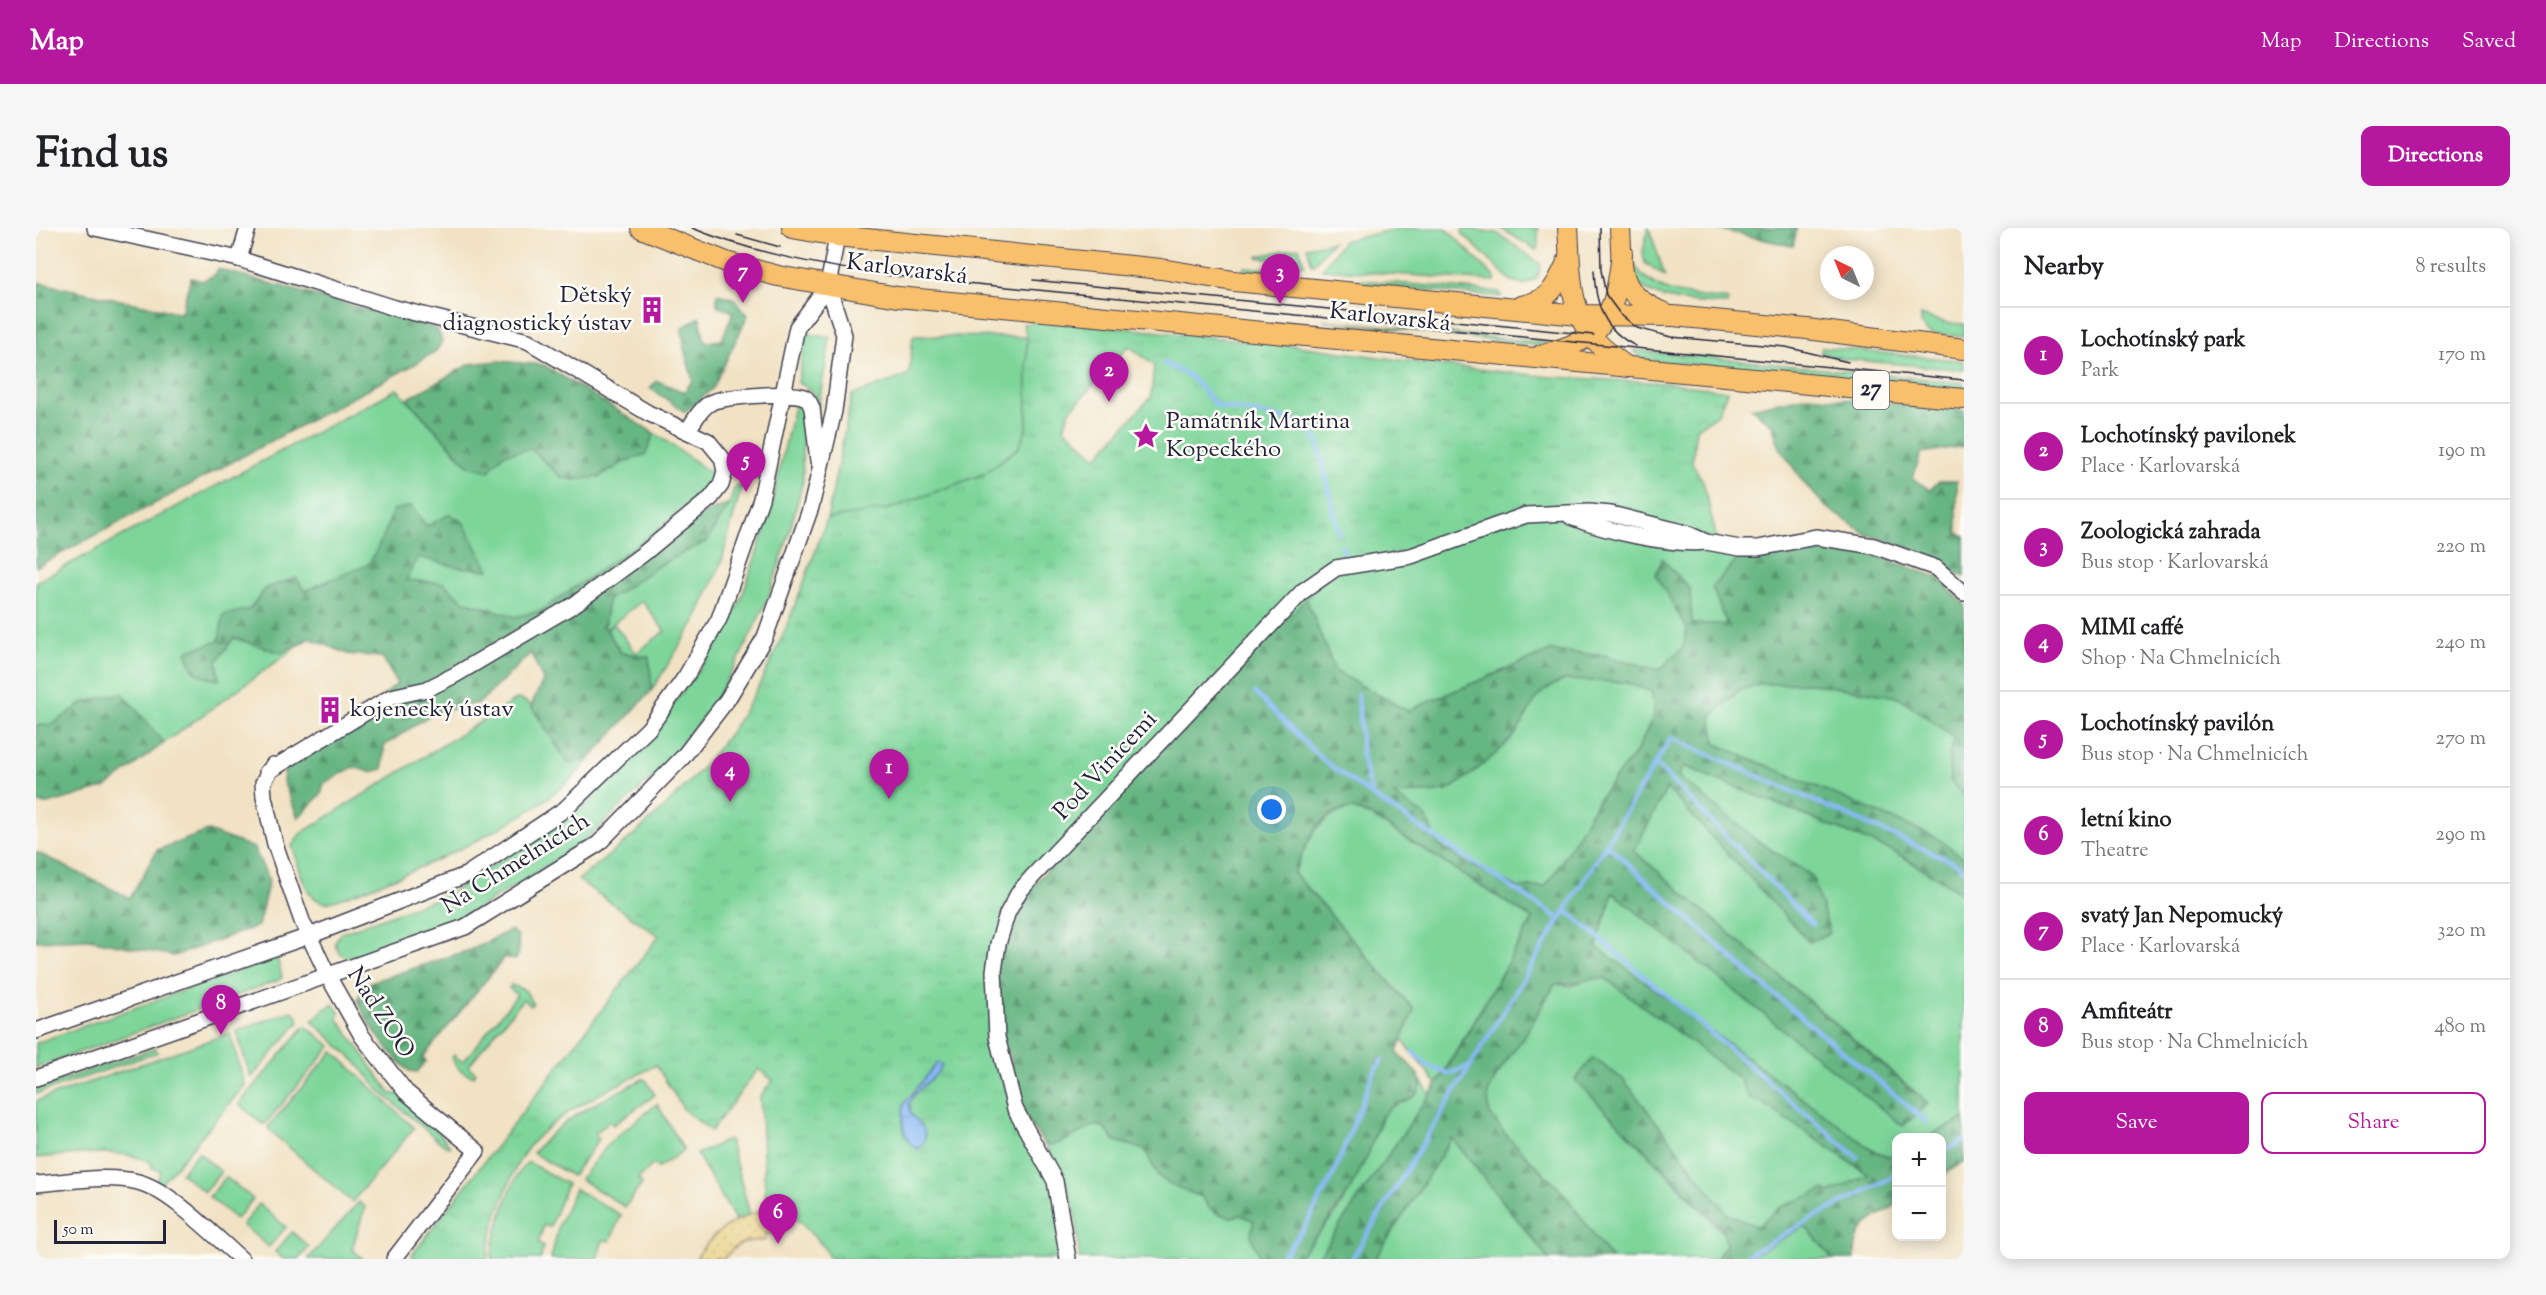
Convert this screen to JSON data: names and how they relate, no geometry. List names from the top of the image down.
{
  "streets": {
    "main road": ["Karlovarská", "27"],
    "street": ["Pod Vinicemi", "Na Chmelnicích", "Nad ZOO"]
  },
  "crossings": [
    ["Karlovarská", "Na Chmelnicích"],
    ["Na Chmelnicích", "Nad ZOO"]
  ],
  "places": {
    "building": ["Dětský diagnostický ústav", "kojenecký ústav"],
    "place": ["Památník Martina Kopeckého"]
  },
  "scale_bar": "50 m",
  "north": "top left",
  "page": {
    "header": "Map",
    "nav": ["Map", "Directions", "Saved"],
    "title": "Find us",
    "buttons": [
      "Directions",
      ["Save", "Share"]
    ],
    "heading": ["Nearby", "8 results"],
    "pins": [
      "7",
      "3",
      "2",
      "5",
      "1",
      "4",
      "8",
      "6"
    ],
    "list": [
      {
        "mark": "1",
        "name": "Lochotínský park",
        "note": "Park",
        "value": "170 m"
      },
      {
        "mark": "2",
        "name": "Lochotínský pavilonek",
        "note": "Place · Karlovarská",
        "value": "190 m"
      },
      {
        "mark": "3",
        "name": "Zoologická zahrada",
        "note": "Bus stop · Karlovarská",
        "value": "220 m"
      },
      {
        "mark": "4",
        "name": "MIMI caffé",
        "note": "Shop · Na Chmelnicích",
        "value": "240 m"
      },
      {
        "mark": "5",
        "name": "Lochotínský pavilón",
        "note": "Bus stop · Na Chmelnicích",
        "value": "270 m"
      },
      {
        "mark": "6",
        "name": "letní kino",
        "note": "Theatre",
        "value": "290 m"
      },
      {
        "mark": "7",
        "name": "svatý Jan Nepomucký",
        "note": "Place · Karlovarská",
        "value": "320 m"
      },
      {
        "mark": "8",
        "name": "Amfiteátr",
        "note": "Bus stop · Na Chmelnicích",
        "value": "480 m"
      }
    ],
    "map_buttons": ["+", "−"],
    "scale": "50 m"
  }
}
